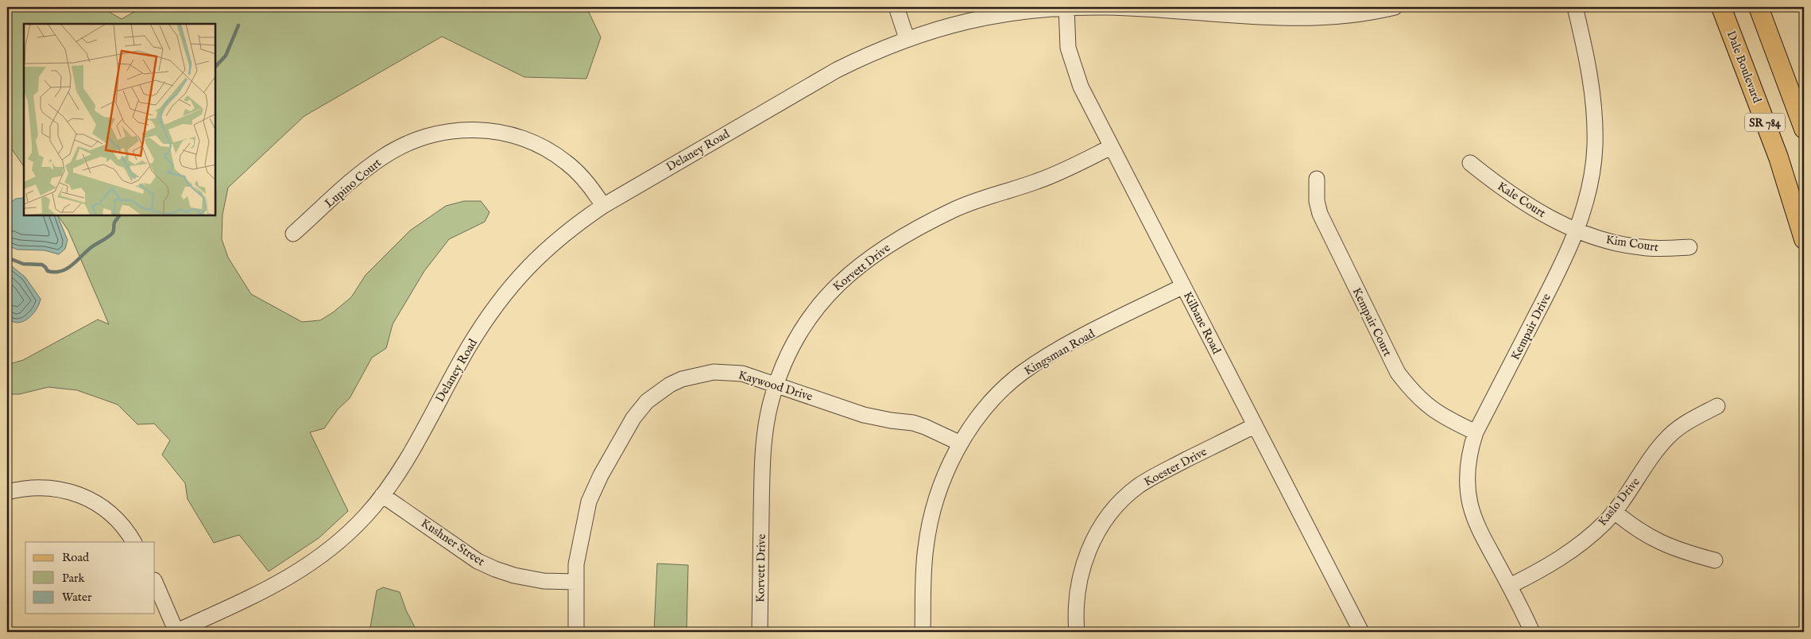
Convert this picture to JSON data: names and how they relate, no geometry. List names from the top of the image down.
{
  "streets": {
    "main road": ["Dale Boulevard", "SR 784"],
    "street": [
      "Delaney Road",
      "Lupino Court",
      "Kale Court",
      "Kim Court",
      "Korvett Drive",
      "Kempair Court",
      "Kilbane Road",
      "Kempair Drive",
      "Kingsman Road",
      "Kaywood Drive",
      "Koester Drive",
      "Kaslo Drive",
      "Kushner Street"
    ]
  },
  "crossings": [
    ["Delaney Road", "Lupino Court"],
    ["Delaney Road", "Kilbane Road"],
    ["Delaney Road", "Kushner Street"],
    ["Kale Court", "Kim Court"],
    ["Kale Court", "Kempair Drive"],
    ["Kim Court", "Kempair Drive"],
    ["Korvett Drive", "Kilbane Road"],
    ["Korvett Drive", "Kaywood Drive"],
    ["Kempair Court", "Kempair Drive"],
    ["Kilbane Road", "Kingsman Road"],
    ["Kilbane Road", "Koester Drive"],
    ["Kempair Drive", "Kaslo Drive"],
    ["Kingsman Road", "Kaywood Drive"],
    ["Kaywood Drive", "Kushner Street"]
  ],
  "legend": ["Road", "Park", "Water"]
}
